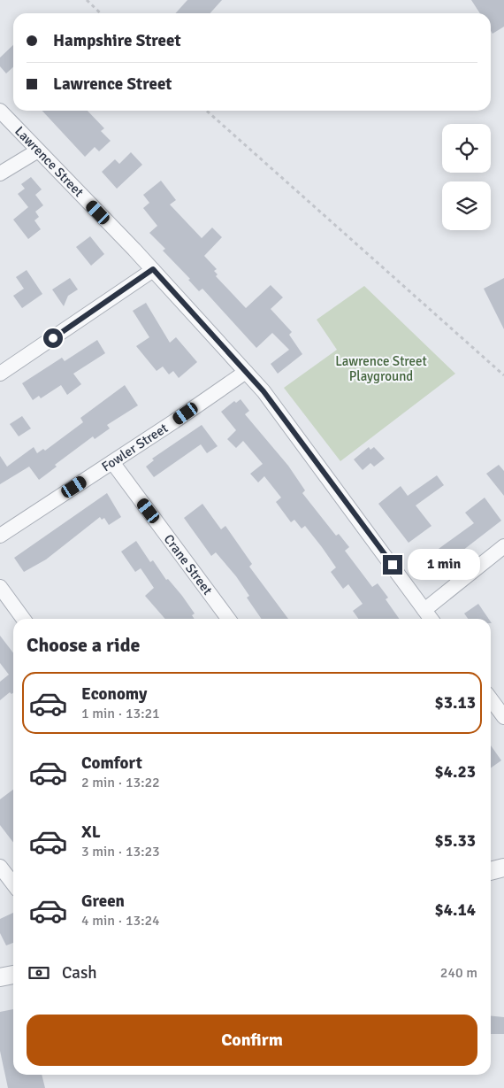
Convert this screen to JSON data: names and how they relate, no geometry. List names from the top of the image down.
{
  "streets": {
    "street": ["Lawrence Street", "Fowler Street", "Crane Street"]
  },
  "crossings": [
    ["Lawrence Street", "Fowler Street"],
    ["Fowler Street", "Crane Street"]
  ],
  "parks": ["Lawrence Street Playground"],
  "page": {
    "banner": ["Hampshire Street", "Lawrence Street"],
    "bubble": "1 min",
    "heading": "Choose a ride",
    "list": [
      {
        "name": "Economy",
        "note": "1 min · 13:21",
        "value": "$3.13"
      },
      {
        "name": "Comfort",
        "note": "2 min · 13:22",
        "value": "$4.23"
      },
      {
        "name": "XL",
        "note": "3 min · 13:23",
        "value": "$5.33"
      },
      {
        "name": "Green",
        "note": "4 min · 13:24",
        "value": "$4.14"
      }
    ],
    "pay": ["Cash", "240 m"],
    "buttons": "Confirm"
  }
}
